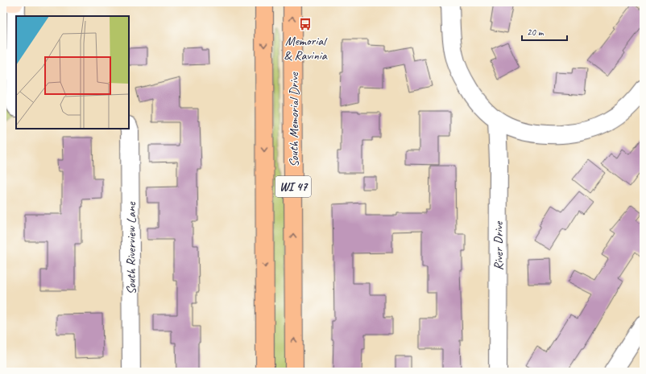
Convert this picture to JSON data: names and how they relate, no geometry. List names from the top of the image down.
{
  "streets": {
    "main road": ["South Memorial Drive", "WI 47"],
    "street": ["River Drive", "South Riverview Lane"]
  },
  "places": {
    "bus stop": ["Memorial & Ravinia"]
  },
  "scale_bar": "20 m"
}
